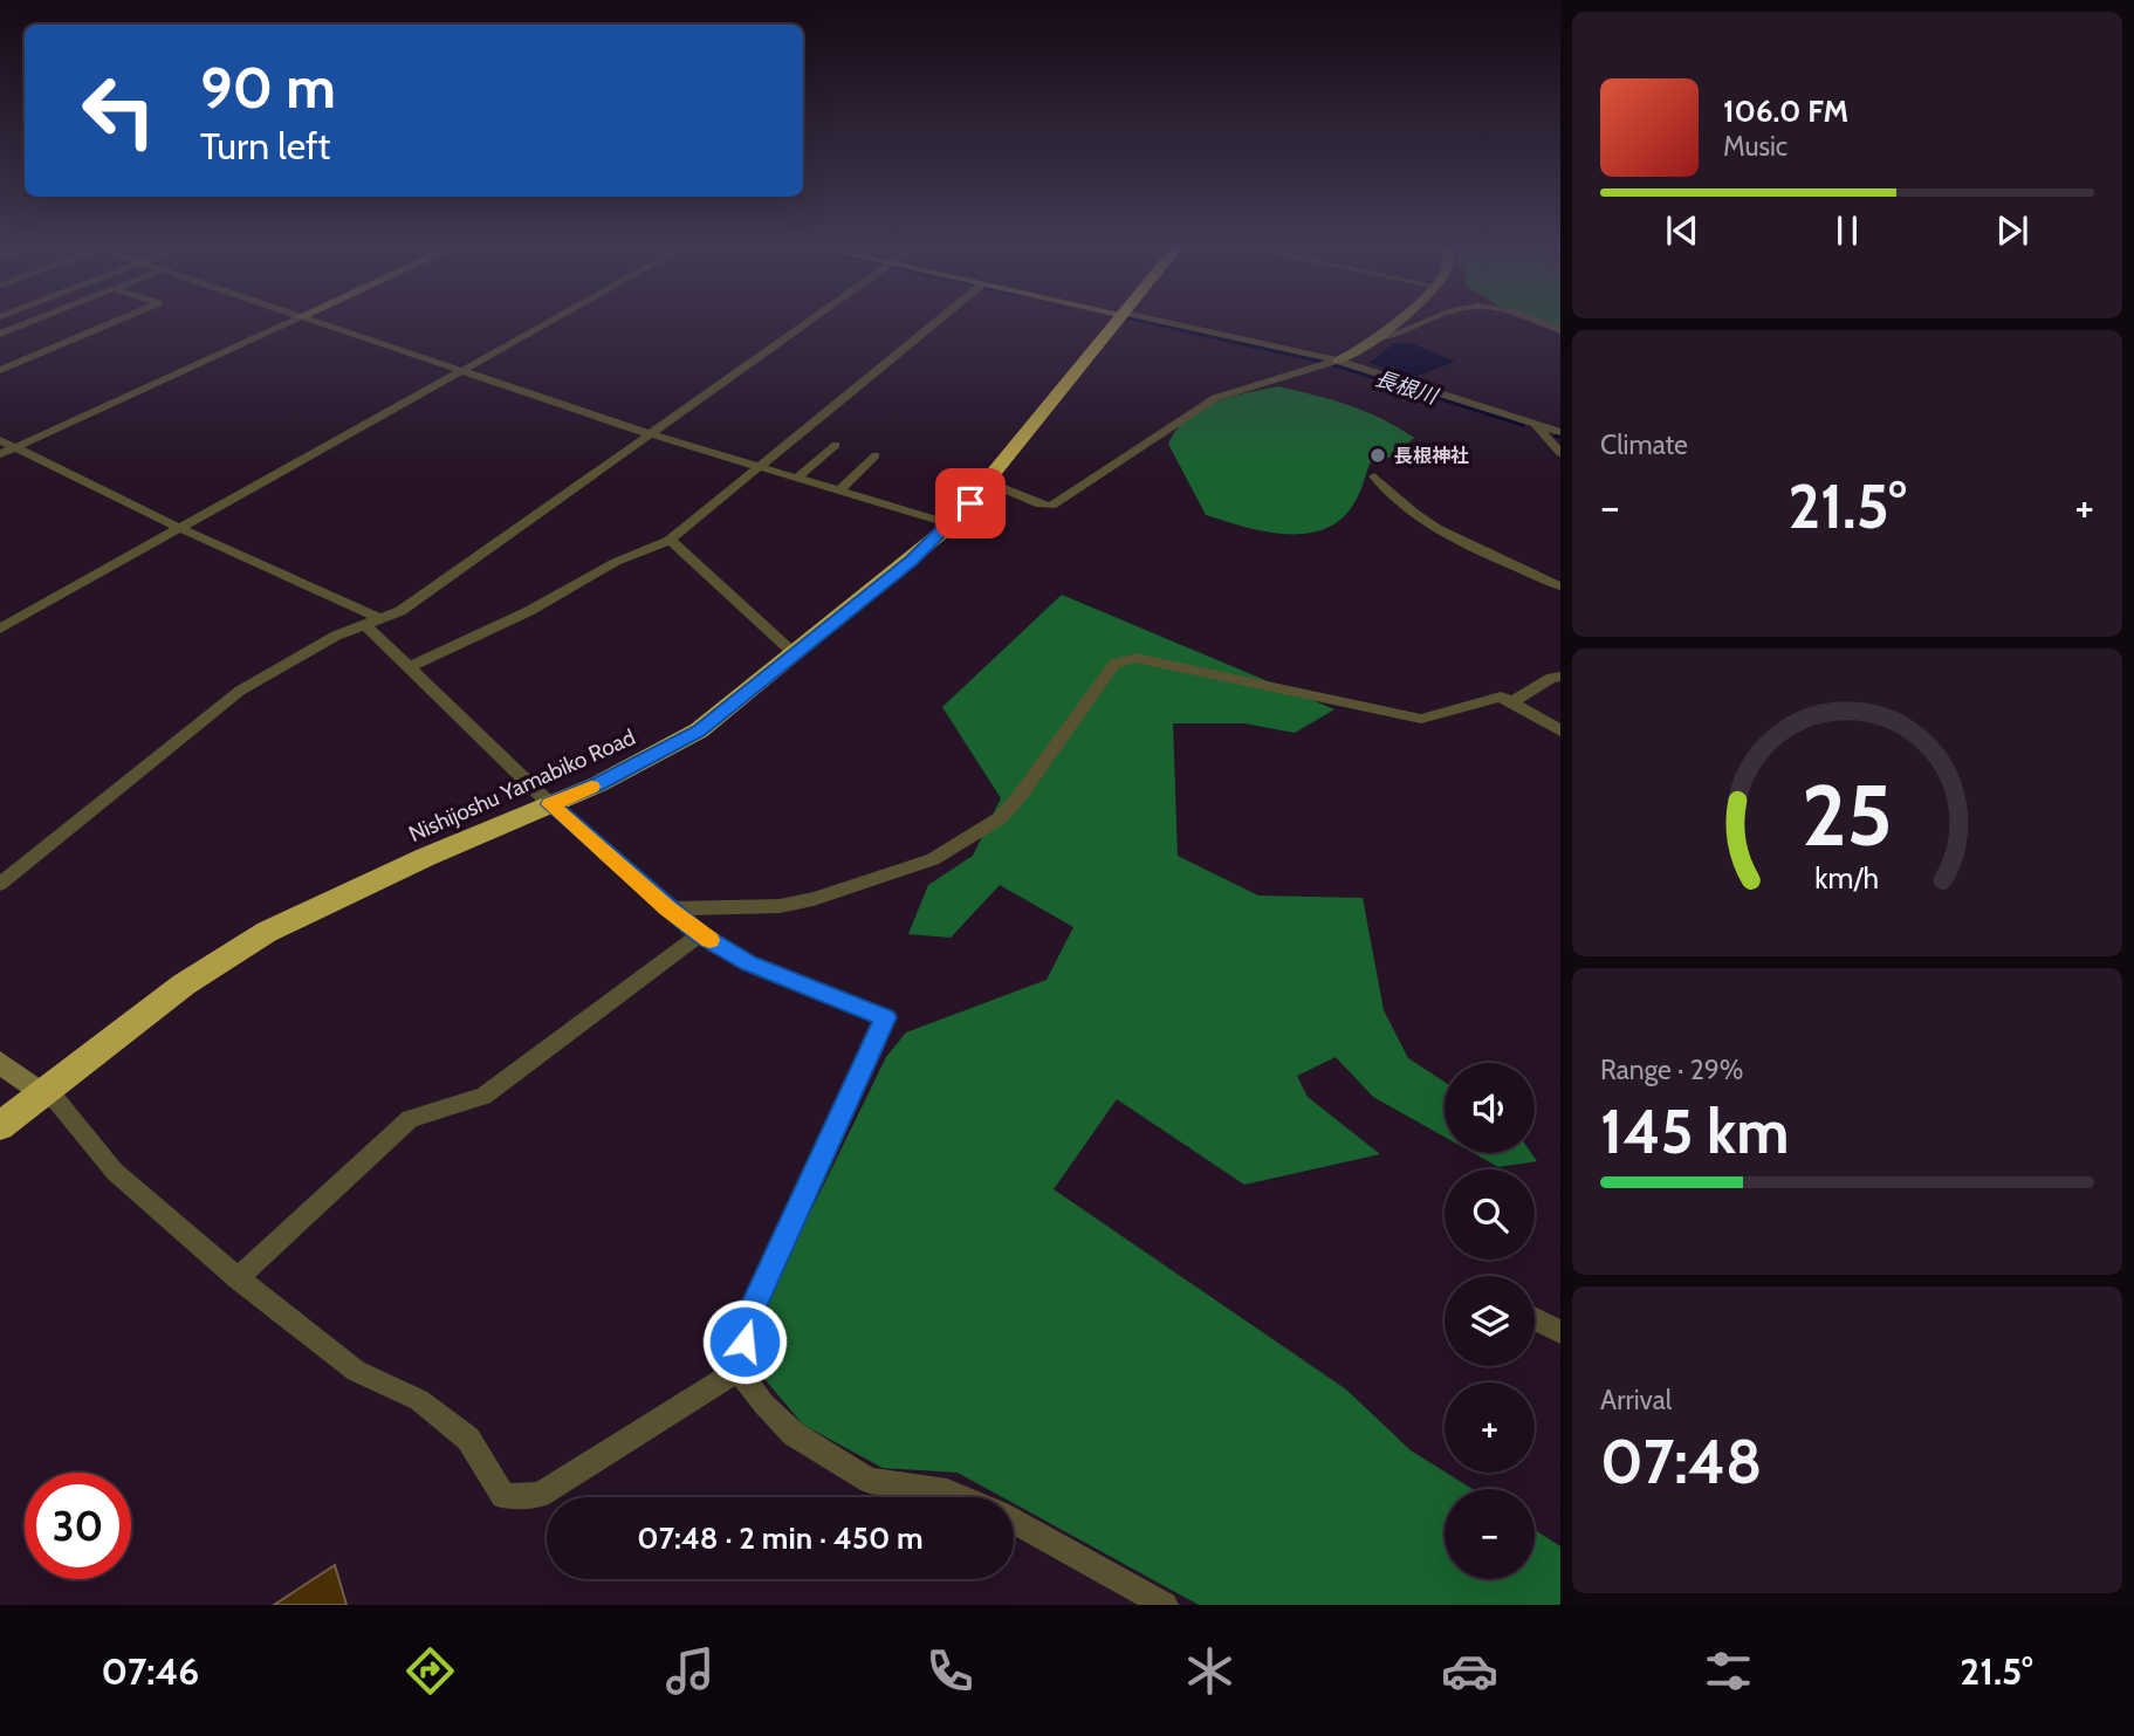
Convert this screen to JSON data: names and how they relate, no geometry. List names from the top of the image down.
{
  "streets": {
    "highway": ["Nishijoshu Yamabiko Road"]
  },
  "water": ["長根川"],
  "places": ["長根神社"],
  "page": {
    "turn": ["90 m", "Turn left"],
    "song": ["106.0 FM", "Music"],
    "tile": [
      "Climate",
      ["Range · 29%", "145 km"],
      ["Arrival", "07:48"]
    ],
    "heat": ["−", "21.5°", "+"],
    "map_buttons": ["+", "−"],
    "limit": "30",
    "trip": "07:48 · 2 min · 450 m",
    "tabs": ["07:46", "21.5°"],
    "gauge": ["25", "km/h"]
  }
}
